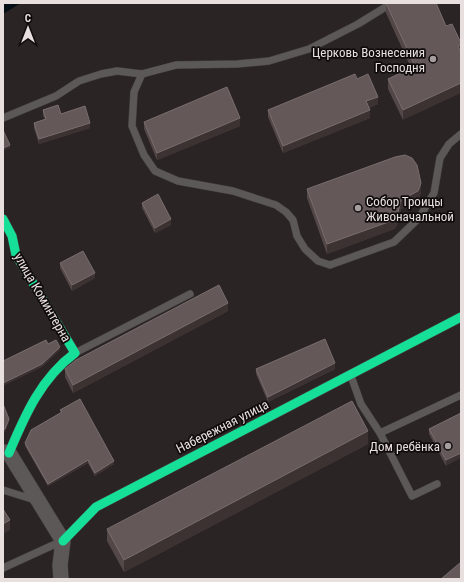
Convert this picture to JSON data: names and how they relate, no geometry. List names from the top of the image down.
{
  "streets": {
    "street": ["улица Коминтерна", "Набережная улица"]
  },
  "crossings": [
    ["улица Коминтерна", "Набережная улица"]
  ],
  "places": ["Церковь Вознесения Господня", "Собор Троицы Живоначальной", "Дом ребёнка"],
  "north": "top"
}
